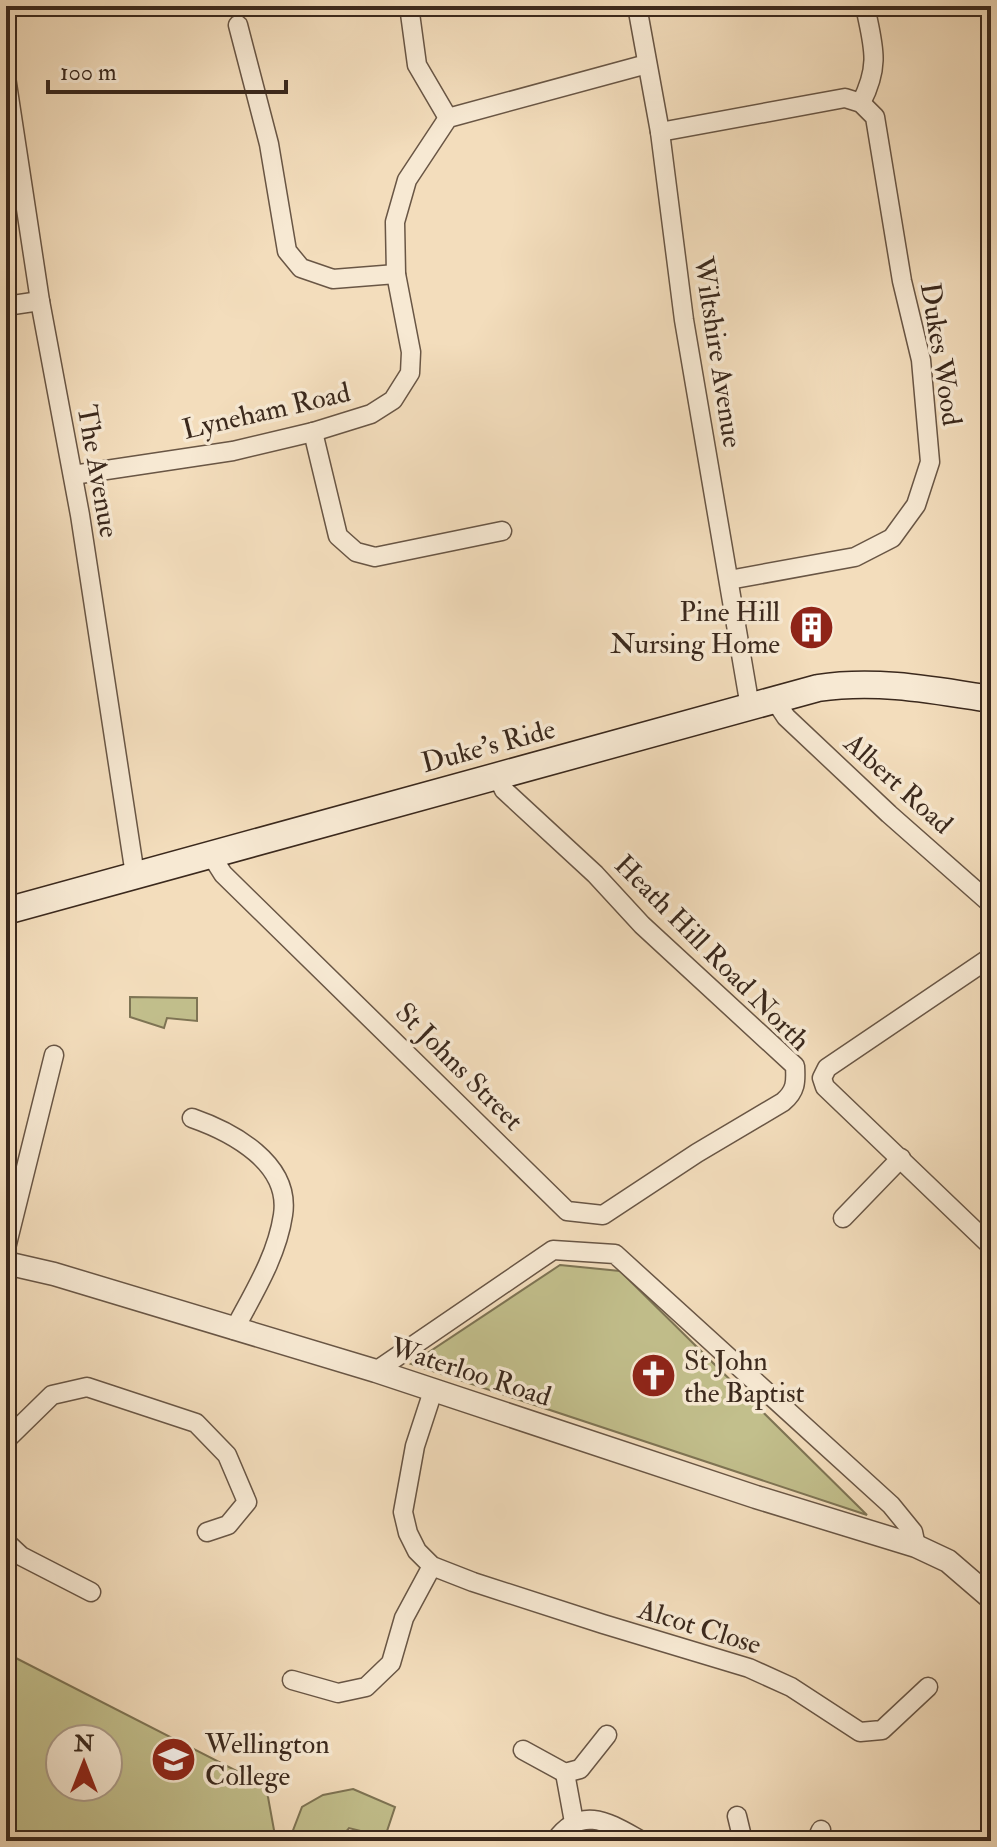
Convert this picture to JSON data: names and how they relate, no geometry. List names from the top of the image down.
{
  "streets": {
    "main road": ["Duke's Ride"],
    "street": [
      "Wiltshire Avenue",
      "Dukes Wood",
      "Lyneham Road",
      "The Avenue",
      "Albert Road",
      "Heath Hill Road North",
      "St Johns Street",
      "Waterloo Road",
      "Alcot Close"
    ]
  },
  "crossings": [
    ["Wiltshire Avenue", "Dukes Wood"],
    ["Wiltshire Avenue", "Duke's Ride"],
    ["Wiltshire Avenue", "Albert Road"],
    ["Lyneham Road", "The Avenue"],
    ["The Avenue", "Duke's Ride"],
    ["Duke's Ride", "Albert Road"],
    ["Duke's Ride", "Heath Hill Road North"],
    ["Duke's Ride", "St Johns Street"],
    ["Heath Hill Road North", "St Johns Street"]
  ],
  "places": {
    "building": ["Pine Hill Nursing Home"],
    "church": ["St John the Baptist"],
    "school or university": ["Wellington College"]
  },
  "scale_bar": "100 m",
  "north": "top"
}
